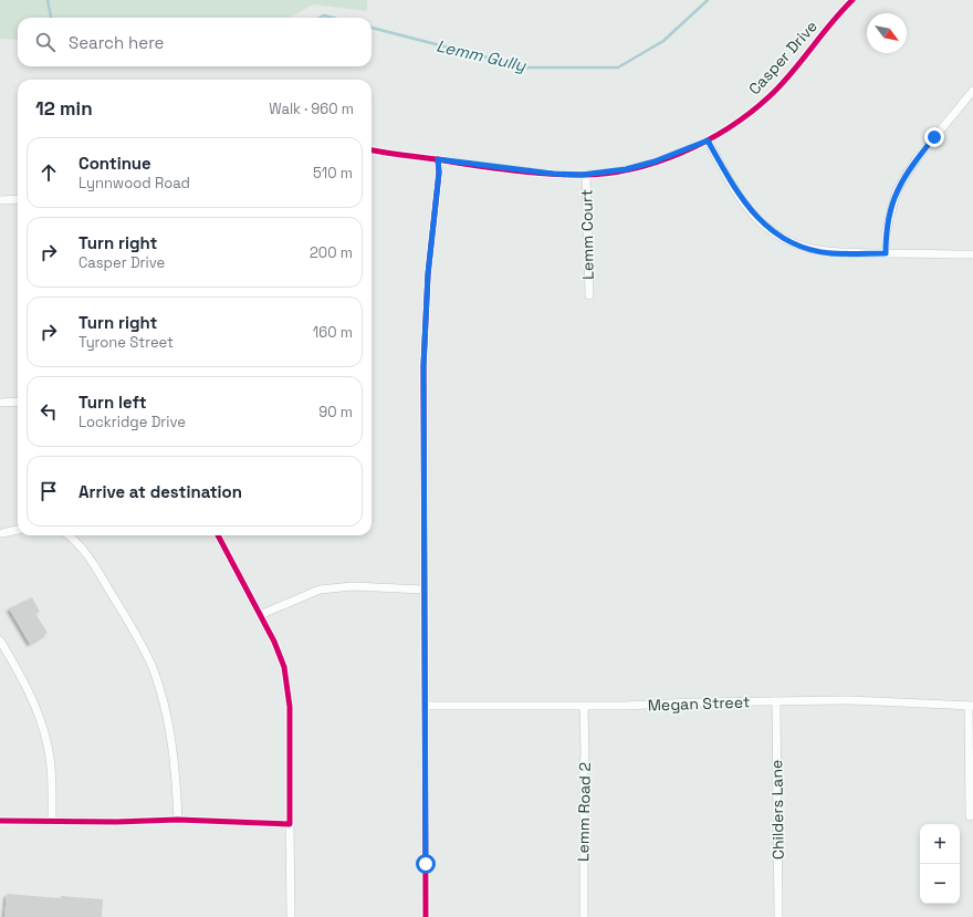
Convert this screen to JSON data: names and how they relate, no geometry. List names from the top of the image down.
{
  "streets": {
    "street": [
      "Casper Drive",
      "Lemm Court",
      "Megan Street",
      "Childers Lane",
      "Lemm Road 2"
    ]
  },
  "crossings": [
    ["Casper Drive", "Lemm Court"],
    ["Megan Street", "Childers Lane"],
    ["Megan Street", "Lemm Road 2"]
  ],
  "water": ["Lemm Gully"],
  "north": "bottom right",
  "page": {
    "search": "Search here",
    "heading": ["12 min", "Walk · 960 m"],
    "list": [
      ["Continue", "Lynnwood Road", "510 m"],
      ["Turn right", "Casper Drive", "200 m"],
      ["Turn right", "Tyrone Street", "160 m"],
      ["Turn left", "Lockridge Drive", "90 m"],
      "Arrive at destination"
    ],
    "map_buttons": ["+", "−"]
  }
}
